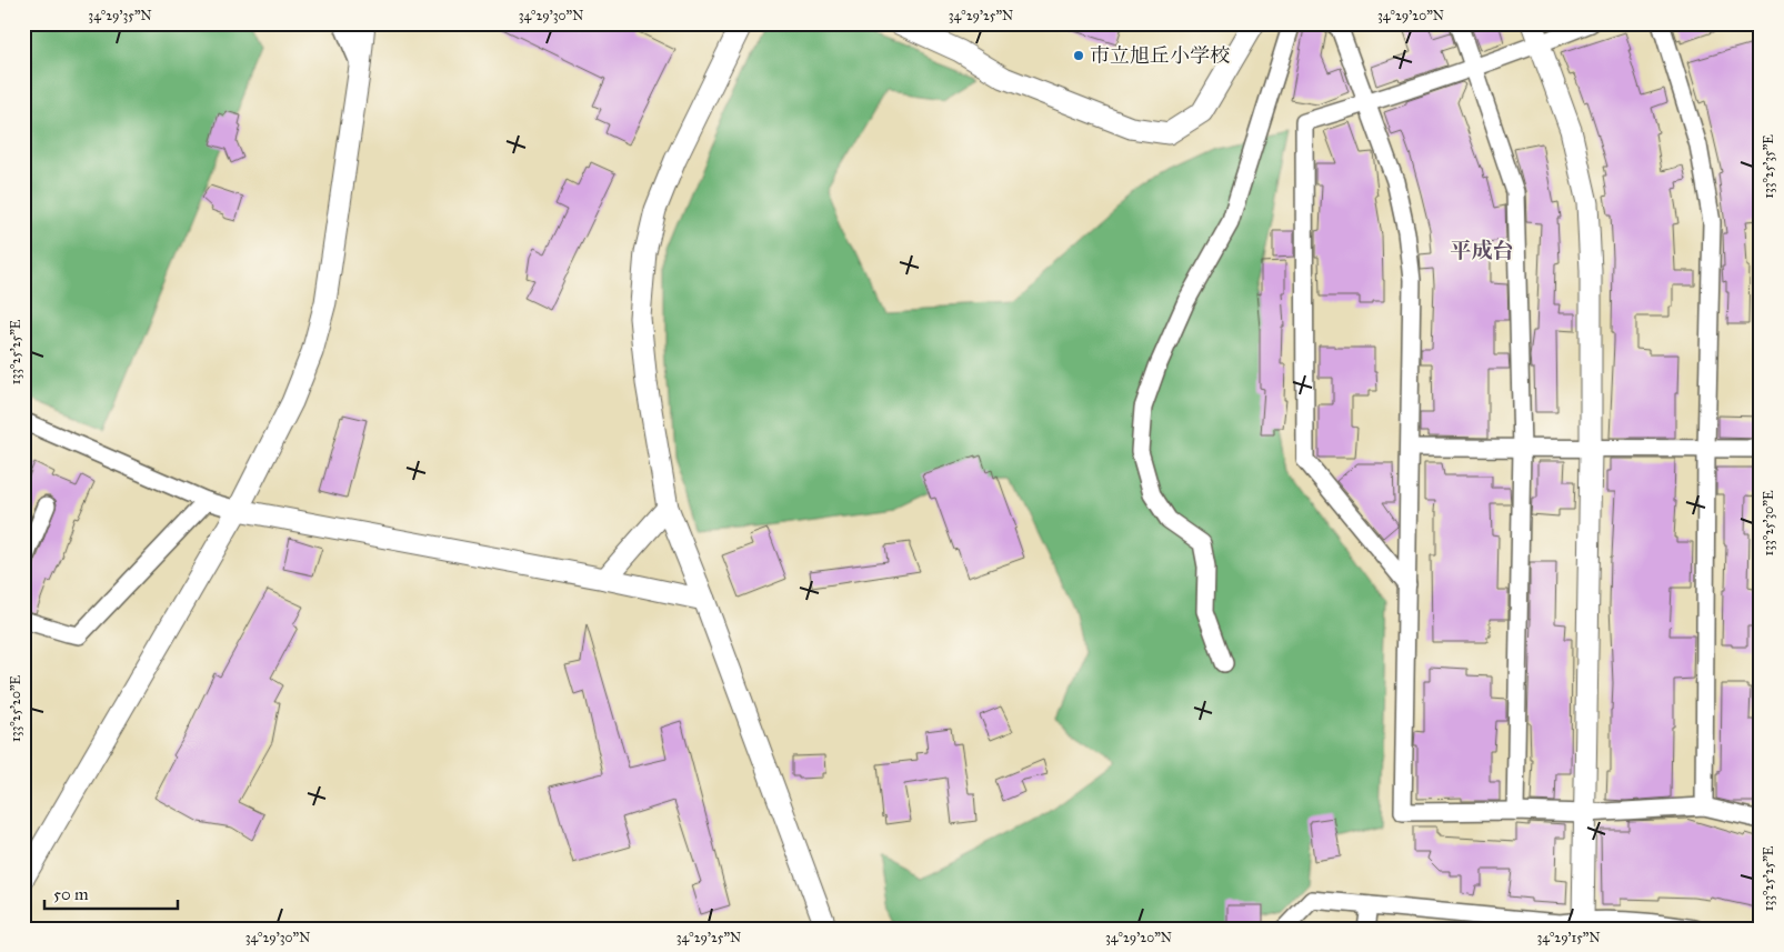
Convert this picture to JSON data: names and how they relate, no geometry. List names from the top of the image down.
{
  "districts": ["平成台"],
  "places": ["市立旭丘小学校"],
  "scale_bar": "50 m",
  "coordinates": [
    "34°29'35\"N",
    "34°29'30\"N",
    "34°29'25\"N",
    "34°29'20\"N",
    "133°25'35\"E",
    "133°25'25\"E",
    "133°25'30\"E",
    "133°25'20\"E",
    "34°29'15\"N"
  ]
}
